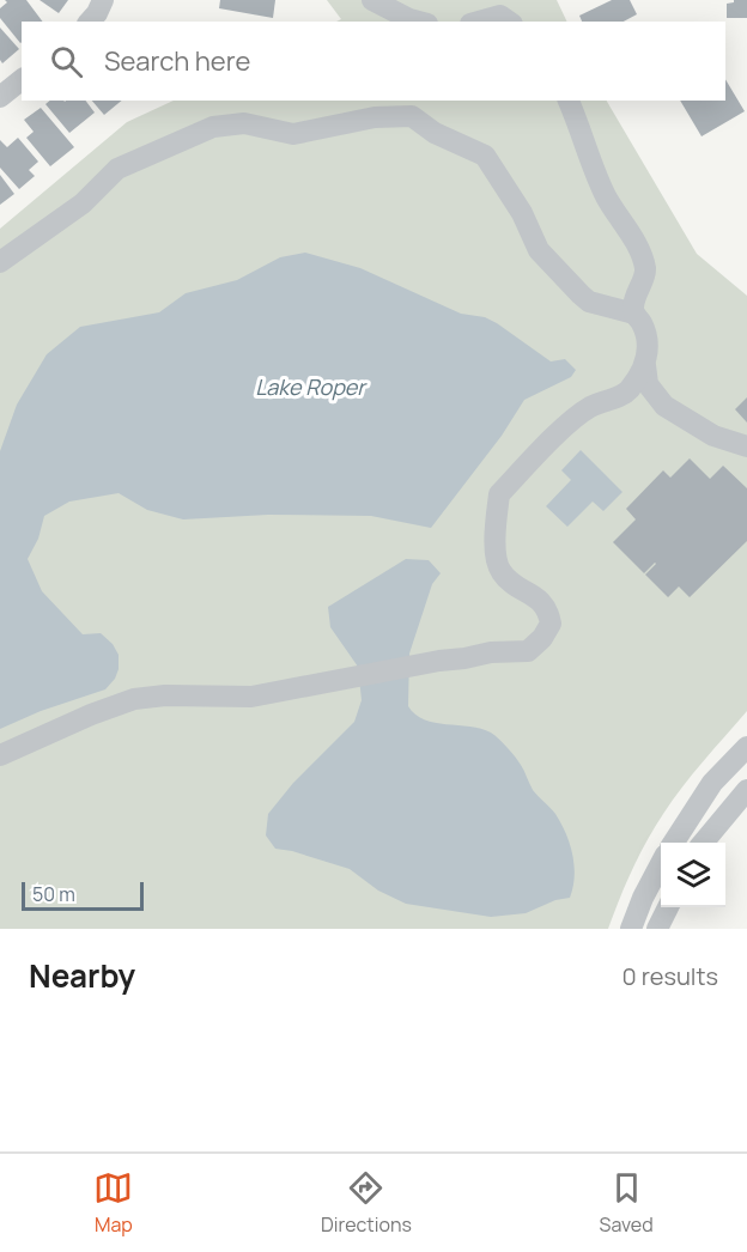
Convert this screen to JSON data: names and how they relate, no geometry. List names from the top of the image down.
{
  "water": ["Lake Roper"],
  "scale_bar": "50 m",
  "page": {
    "search": "Search here",
    "scale": "50 m",
    "heading": ["Nearby", "0 results"],
    "nav": ["Map", "Directions", "Saved"]
  }
}
